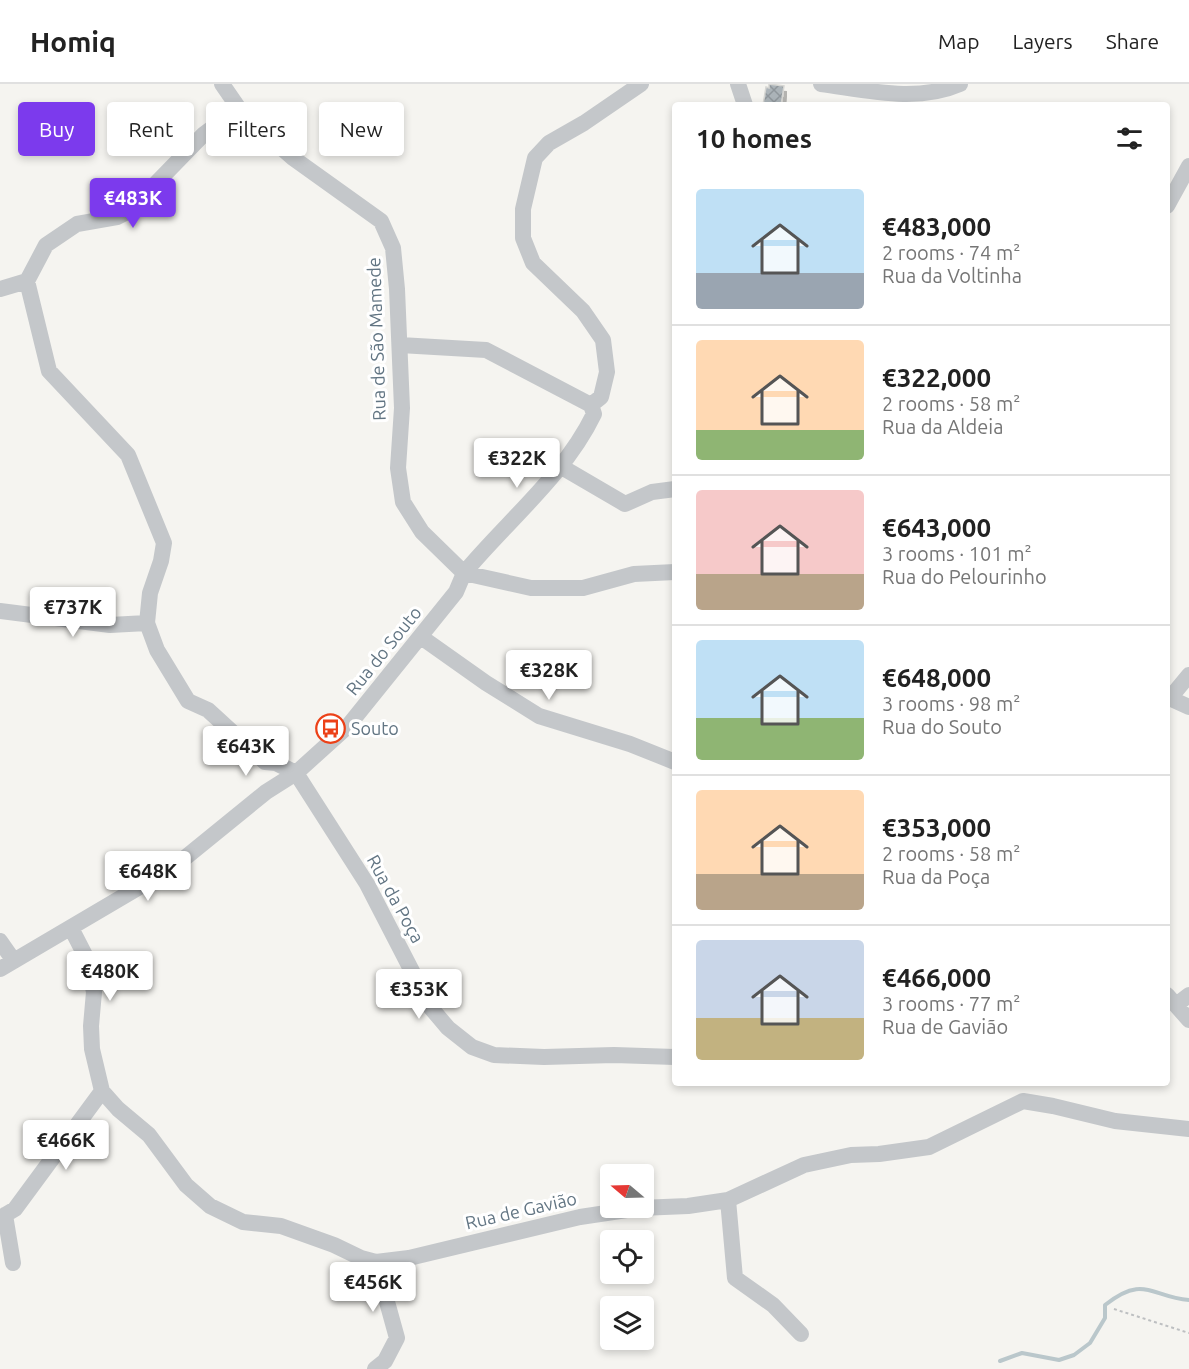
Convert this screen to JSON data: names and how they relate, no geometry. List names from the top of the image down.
{
  "streets": {
    "street": [
      "Rua de São Mamede",
      "Rua do Souto",
      "Rua da Poça",
      "Rua de Gavião"
    ]
  },
  "crossings": [
    ["Rua de São Mamede", "Rua do Souto"],
    ["Rua do Souto", "Rua da Poça"]
  ],
  "places": {
    "bus stop": ["Souto"]
  },
  "north": "left",
  "page": {
    "header": "Homiq",
    "nav": ["Map", "Layers", "Share"],
    "chip": [
      "Buy",
      "Rent",
      "Filters",
      "New"
    ],
    "heading": "10 homes",
    "list": [
      {
        "name": "€483,000",
        "note": "2 rooms · 74 m² · Rua da Voltinha"
      },
      {
        "name": "€322,000",
        "note": "2 rooms · 58 m² · Rua da Aldeia"
      },
      {
        "name": "€643,000",
        "note": "3 rooms · 101 m² · Rua do Pelourinho"
      },
      {
        "name": "€648,000",
        "note": "3 rooms · 98 m² · Rua do Souto"
      },
      {
        "name": "€353,000",
        "note": "2 rooms · 58 m² · Rua da Poça"
      },
      {
        "name": "€466,000",
        "note": "3 rooms · 77 m² · Rua de Gavião"
      }
    ],
    "price": [
      "€483K",
      "€322K",
      "€737K",
      "€328K",
      "€643K",
      "€648K",
      "€480K",
      "€353K",
      "€466K",
      "€456K"
    ]
  }
}
